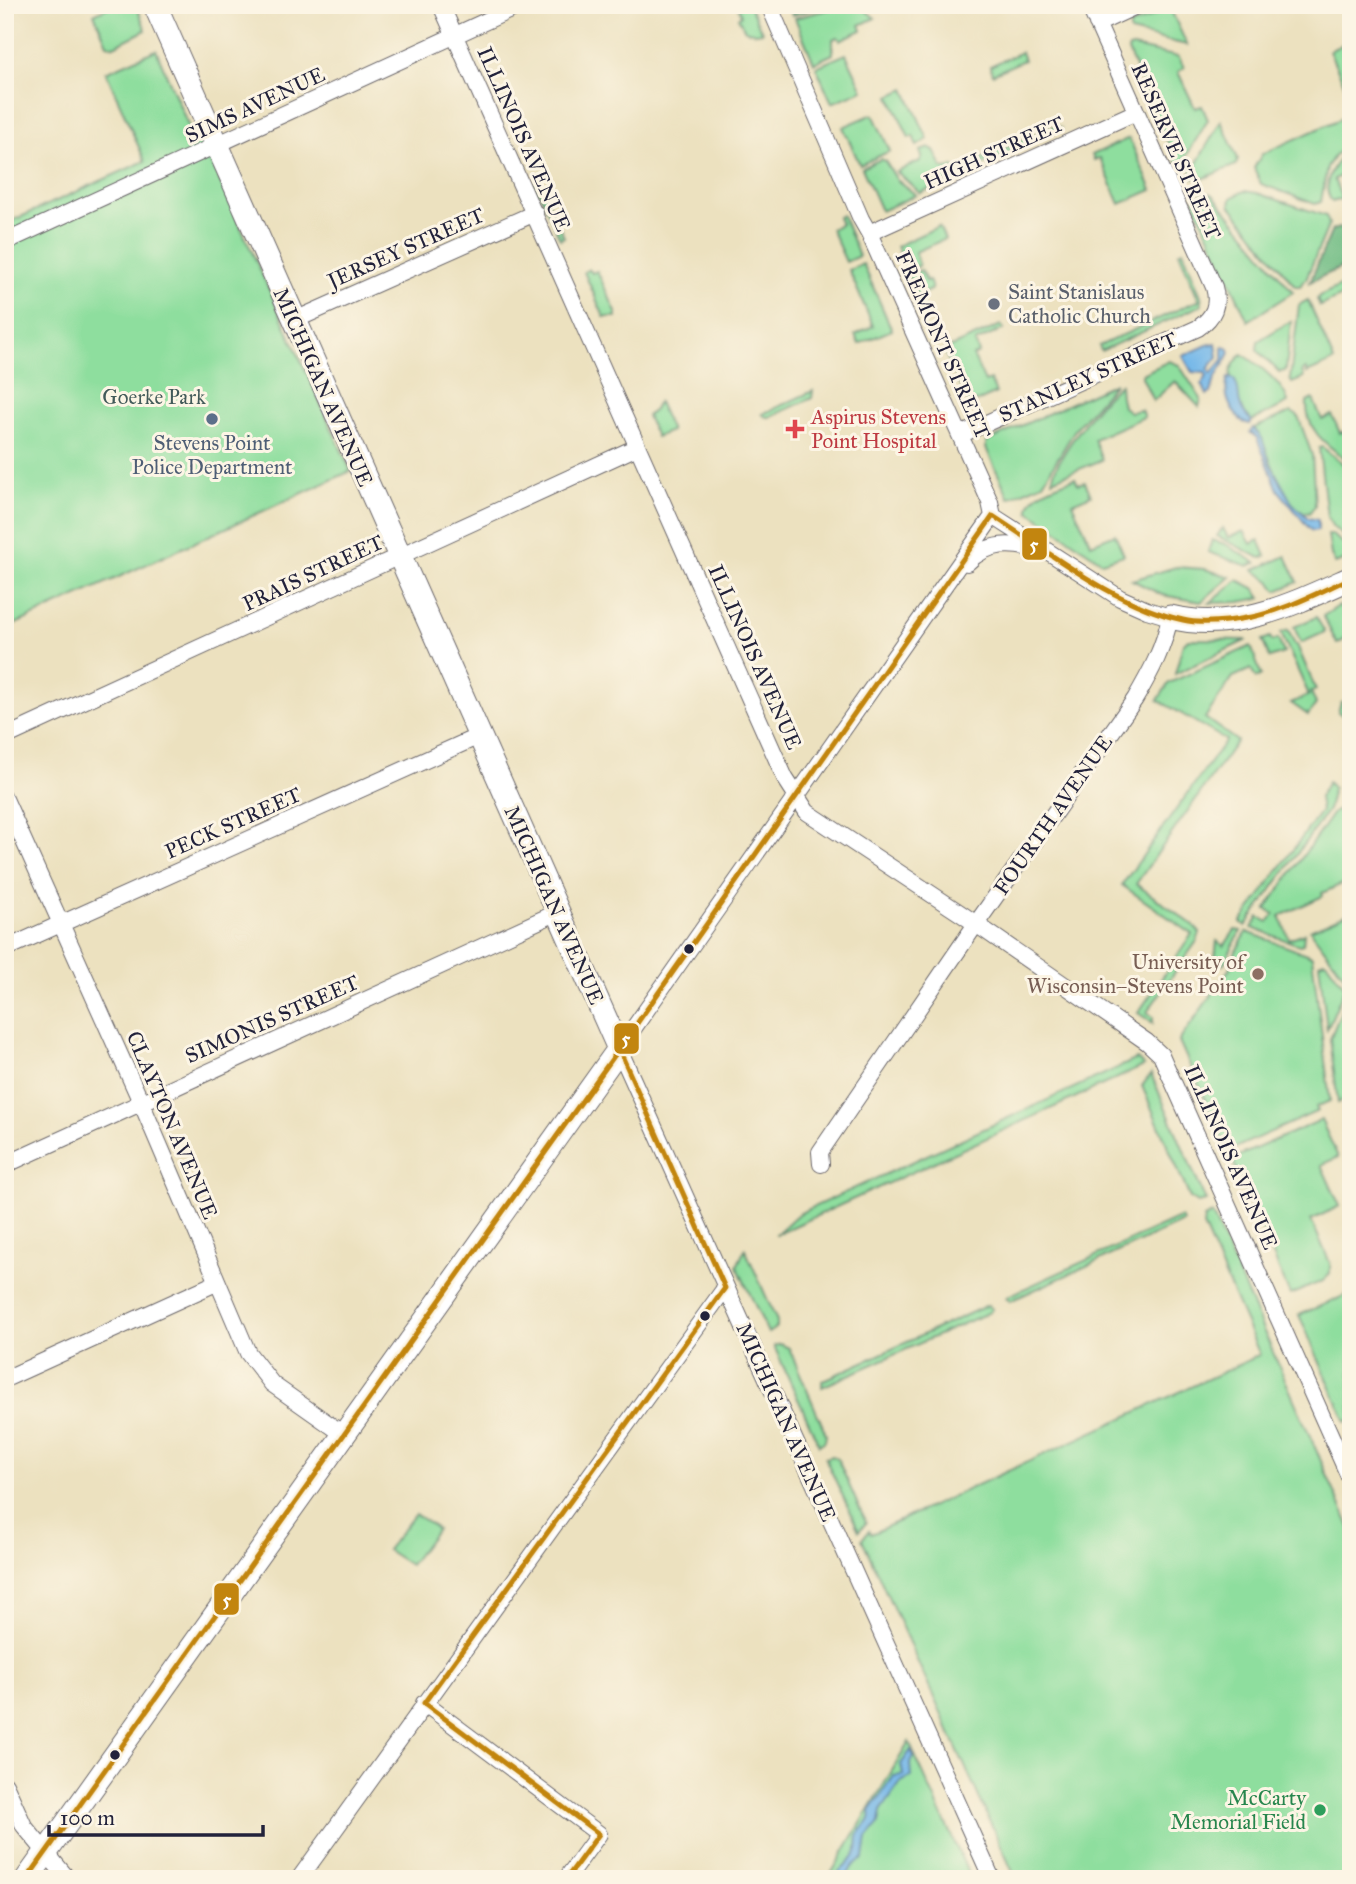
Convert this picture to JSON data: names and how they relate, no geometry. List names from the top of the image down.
{
  "streets": {
    "street": [
      "SIMS AVENUE",
      "ILLINOIS AVENUE",
      "RESERVE STREET",
      "HIGH STREET",
      "JERSEY STREET",
      "FREMONT STREET",
      "STANLEY STREET",
      "MICHIGAN AVENUE",
      "PRAIS STREET",
      "FOURTH AVENUE",
      "PECK STREET",
      "SIMONIS STREET",
      "CLAYTON AVENUE"
    ]
  },
  "crossings": [
    ["SIMS AVENUE", "ILLINOIS AVENUE"],
    ["SIMS AVENUE", "MICHIGAN AVENUE"],
    ["ILLINOIS AVENUE", "JERSEY STREET"],
    ["ILLINOIS AVENUE", "PRAIS STREET"],
    ["ILLINOIS AVENUE", "FOURTH AVENUE"],
    ["RESERVE STREET", "HIGH STREET"],
    ["RESERVE STREET", "STANLEY STREET"],
    ["HIGH STREET", "FREMONT STREET"],
    ["JERSEY STREET", "MICHIGAN AVENUE"],
    ["FREMONT STREET", "STANLEY STREET"],
    ["MICHIGAN AVENUE", "PRAIS STREET"],
    ["MICHIGAN AVENUE", "PECK STREET"],
    ["MICHIGAN AVENUE", "SIMONIS STREET"],
    ["PECK STREET", "CLAYTON AVENUE"],
    ["SIMONIS STREET", "CLAYTON AVENUE"]
  ],
  "parks": ["Goerke Park"],
  "places": {
    "other": [
      "Saint Stanislaus Catholic Church",
      "Stevens Point Police Department",
      "University of Wisconsin–Stevens Point",
      "McCarty Memorial Field"
    ],
    "health": ["Aspirus Stevens Point Hospital"]
  },
  "lines": ["transit line 5"],
  "scale_bar": "100 m"
}
